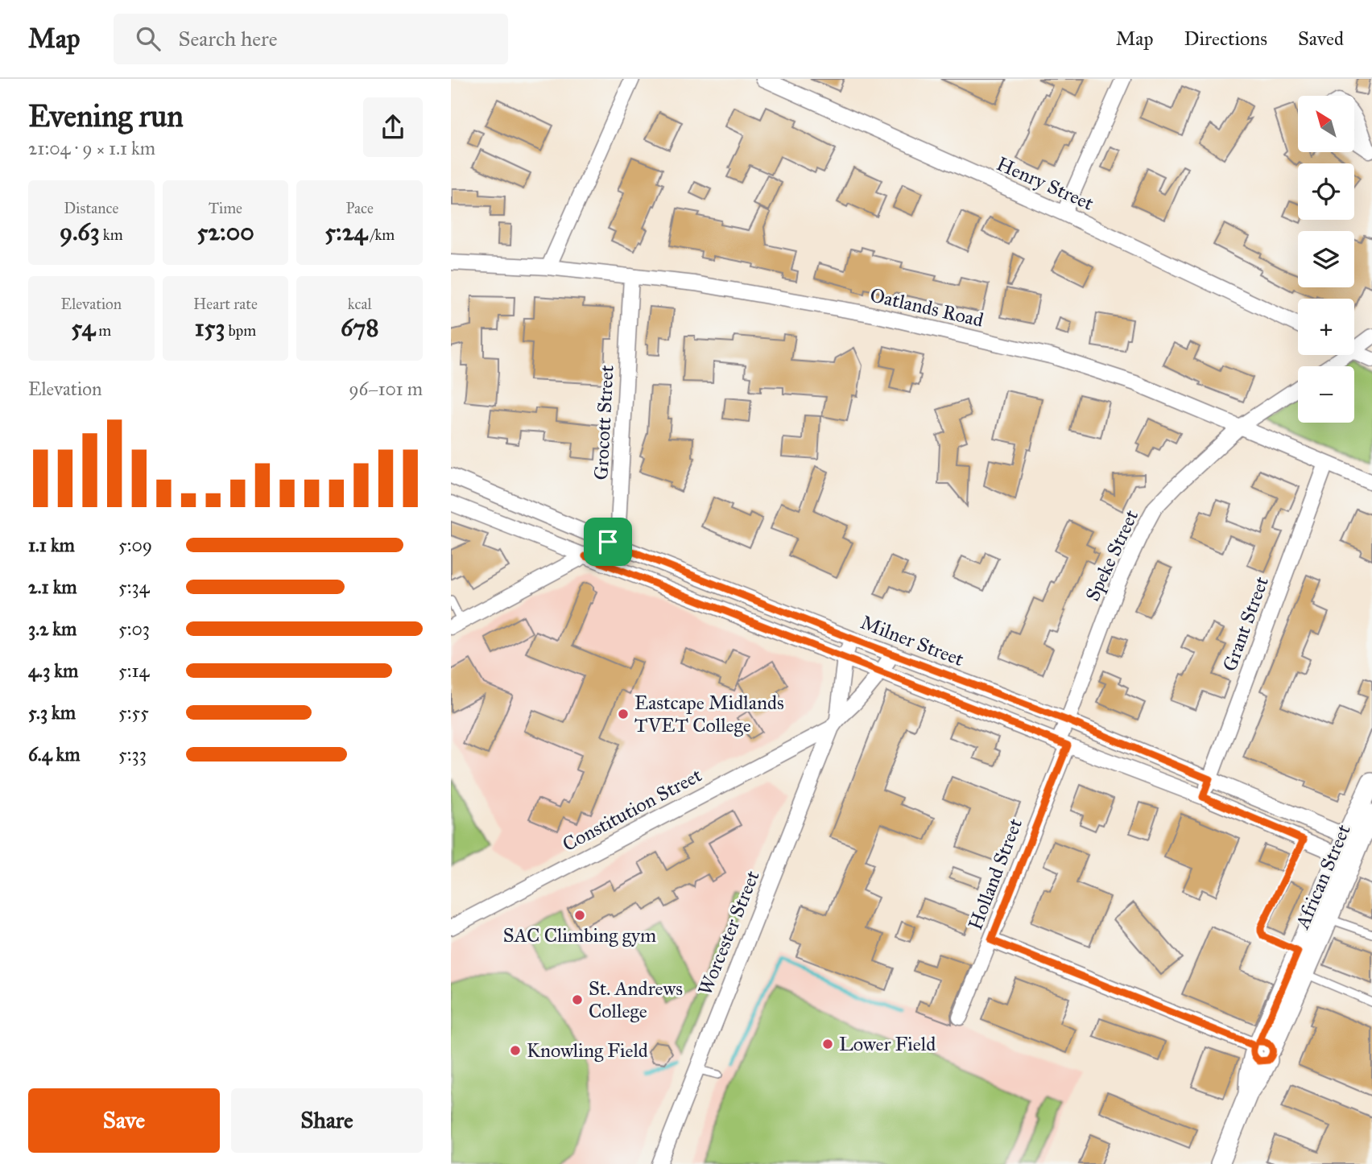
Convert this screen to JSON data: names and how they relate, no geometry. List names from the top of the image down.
{
  "streets": {
    "street": [
      "Henry Street",
      "Oatlands Road",
      "Grocott Street",
      "Speke Street",
      "Grant Street",
      "Milner Street",
      "Constitution Street",
      "Holland Street",
      "African Street",
      "Worcester Street"
    ]
  },
  "crossings": [
    ["Oatlands Road", "Grocott Street"],
    ["Oatlands Road", "Speke Street"],
    ["Oatlands Road", "Grant Street"],
    ["Grocott Street", "Milner Street"],
    ["Speke Street", "Milner Street"],
    ["Speke Street", "Holland Street"],
    ["Grant Street", "Milner Street"],
    ["Milner Street", "Holland Street"],
    ["Milner Street", "African Street"],
    ["Milner Street", "Worcester Street"],
    ["Constitution Street", "Worcester Street"]
  ],
  "places": [
    "Eastcape Midlands TVET College",
    "SAC Climbing gym",
    "St. Andrews College",
    "Lower Field",
    "Knowling Field"
  ],
  "north": "top left",
  "page": {
    "header": "Map",
    "search": "Search here",
    "nav": ["Map", "Directions", "Saved"],
    "heading": ["Evening run", "21:04 · 9 × 1.1 km"],
    "map_buttons": ["+", "−"],
    "stats": [
      ["Distance", "9.63 km"],
      ["Time", "52:00"],
      ["Pace", "5:24 /km"],
      ["Elevation", "54 m"],
      ["Heart rate", "153 bpm"],
      ["kcal", "678"]
    ],
    "chart": ["Elevation", "96–101 m"],
    "list": [
      {
        "name": "1.1 km",
        "note": "5:09"
      },
      {
        "name": "2.1 km",
        "note": "5:34"
      },
      {
        "name": "3.2 km",
        "note": "5:03"
      },
      {
        "name": "4.3 km",
        "note": "5:14"
      },
      {
        "name": "5.3 km",
        "note": "5:55"
      },
      {
        "name": "6.4 km",
        "note": "5:33"
      }
    ],
    "buttons": ["Save", "Share"]
  }
}
